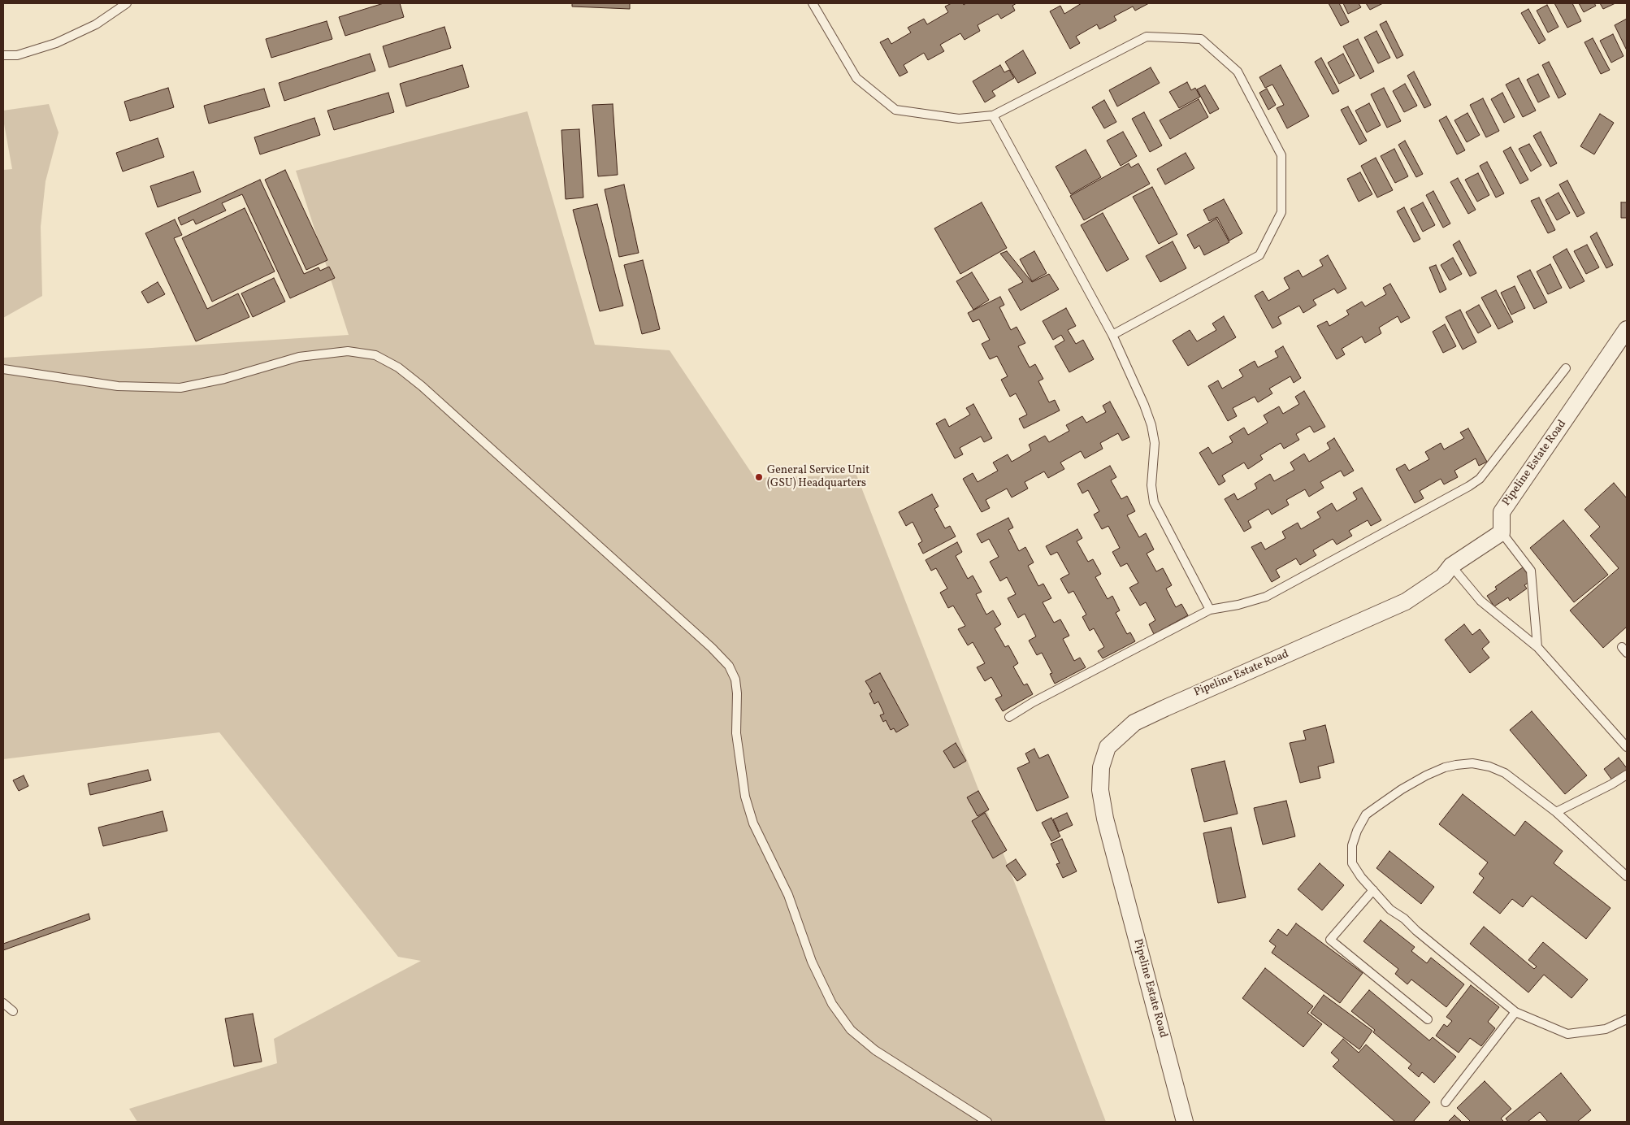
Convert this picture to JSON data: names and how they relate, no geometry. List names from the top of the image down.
{
  "streets": {
    "street": ["Pipeline Estate Road"]
  },
  "places": ["General Service Unit (GSU) Headquarters"]
}
